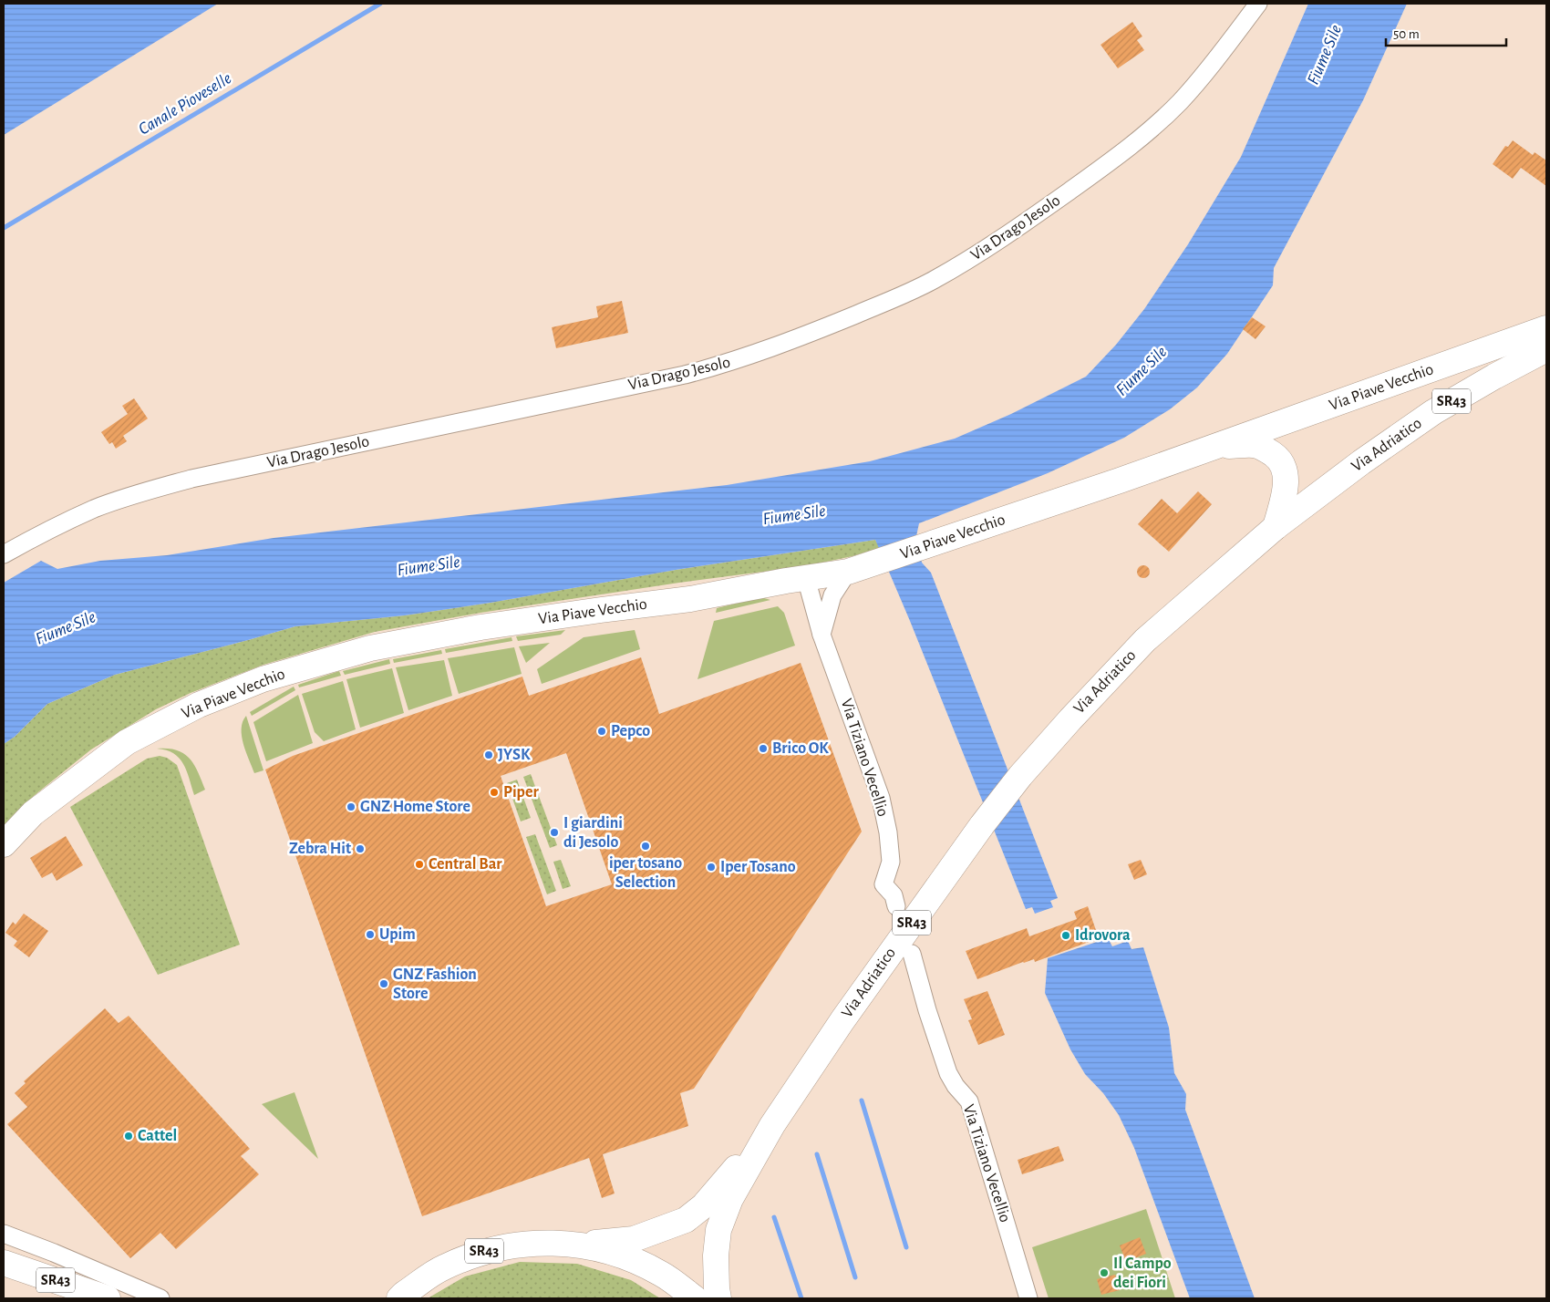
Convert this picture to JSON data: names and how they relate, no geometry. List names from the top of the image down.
{
  "streets": {
    "main road": ["Via Piave Vecchio", "SR43", "Via Adriatico"],
    "street": ["Via Drago Jesolo", "Via Tiziano Vecellio"]
  },
  "crossings": [
    ["Via Piave Vecchio", "Via Adriatico"],
    ["Via Piave Vecchio", "Via Tiziano Vecellio"],
    ["SR43", "Via Adriatico"]
  ],
  "water": ["Fiume Sile", "Canale Pioveselle"],
  "places": [
    "Pepco",
    "Brico OK",
    "JYSK",
    "Piper",
    "GNZ Home Store",
    "I giardini di Jesolo",
    "iper tosano Selection",
    "Zebra Hit",
    "Central Bar",
    "Iper Tosano",
    "Upim",
    "Idrovora",
    "GNZ Fashion Store",
    "Cattel",
    "Il Campo dei Fiori"
  ],
  "scale_bar": "50 m"
}
